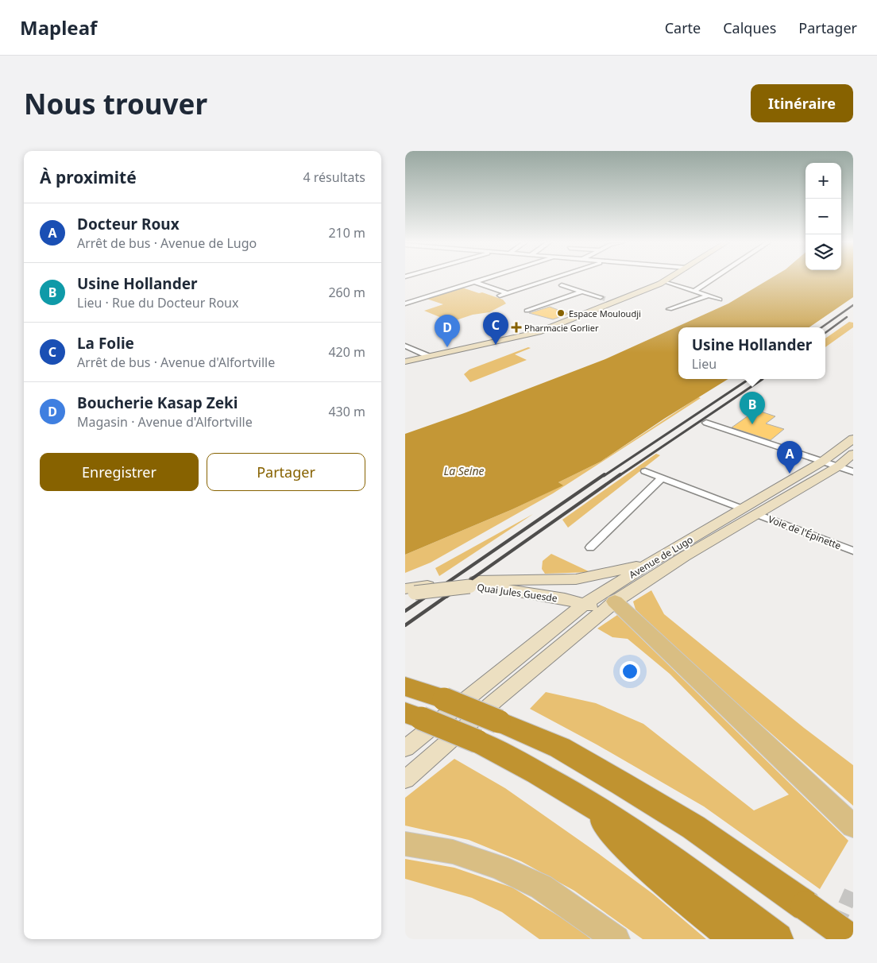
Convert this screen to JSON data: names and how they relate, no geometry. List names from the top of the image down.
{
  "streets": {
    "main road": ["Avenue de Lugo", "Quai Jules Guesde"],
    "street": ["Voie de l'Épinette"]
  },
  "crossings": [
    ["Voie de l'Épinette", "Avenue de Lugo"],
    ["Avenue de Lugo", "Quai Jules Guesde"]
  ],
  "water": ["La Seine"],
  "places": {
    "other": ["Espace Mouloudji"],
    "health": ["Pharmacie Gorlier"]
  },
  "page": {
    "header": "Mapleaf",
    "nav": ["Carte", "Calques", "Partager"],
    "buttons": [
      "Itinéraire",
      ["Enregistrer", "Partager"]
    ],
    "title": "Nous trouver",
    "heading": ["À proximité", "4 résultats"],
    "map_buttons": ["+", "−"],
    "list": [
      {
        "mark": "A",
        "name": "Docteur Roux",
        "note": "Arrêt de bus · Avenue de Lugo",
        "value": "210 m"
      },
      {
        "mark": "B",
        "name": "Usine Hollander",
        "note": "Lieu · Rue du Docteur Roux",
        "value": "260 m"
      },
      {
        "mark": "C",
        "name": "La Folie",
        "note": "Arrêt de bus · Avenue d'Alfortville",
        "value": "420 m"
      },
      {
        "mark": "D",
        "name": "Boucherie Kasap Zeki",
        "note": "Magasin · Avenue d'Alfortville",
        "value": "430 m"
      }
    ],
    "pins": [
      "C",
      "D",
      "B",
      "A"
    ],
    "popup": ["Usine Hollander", "Lieu"]
  }
}
